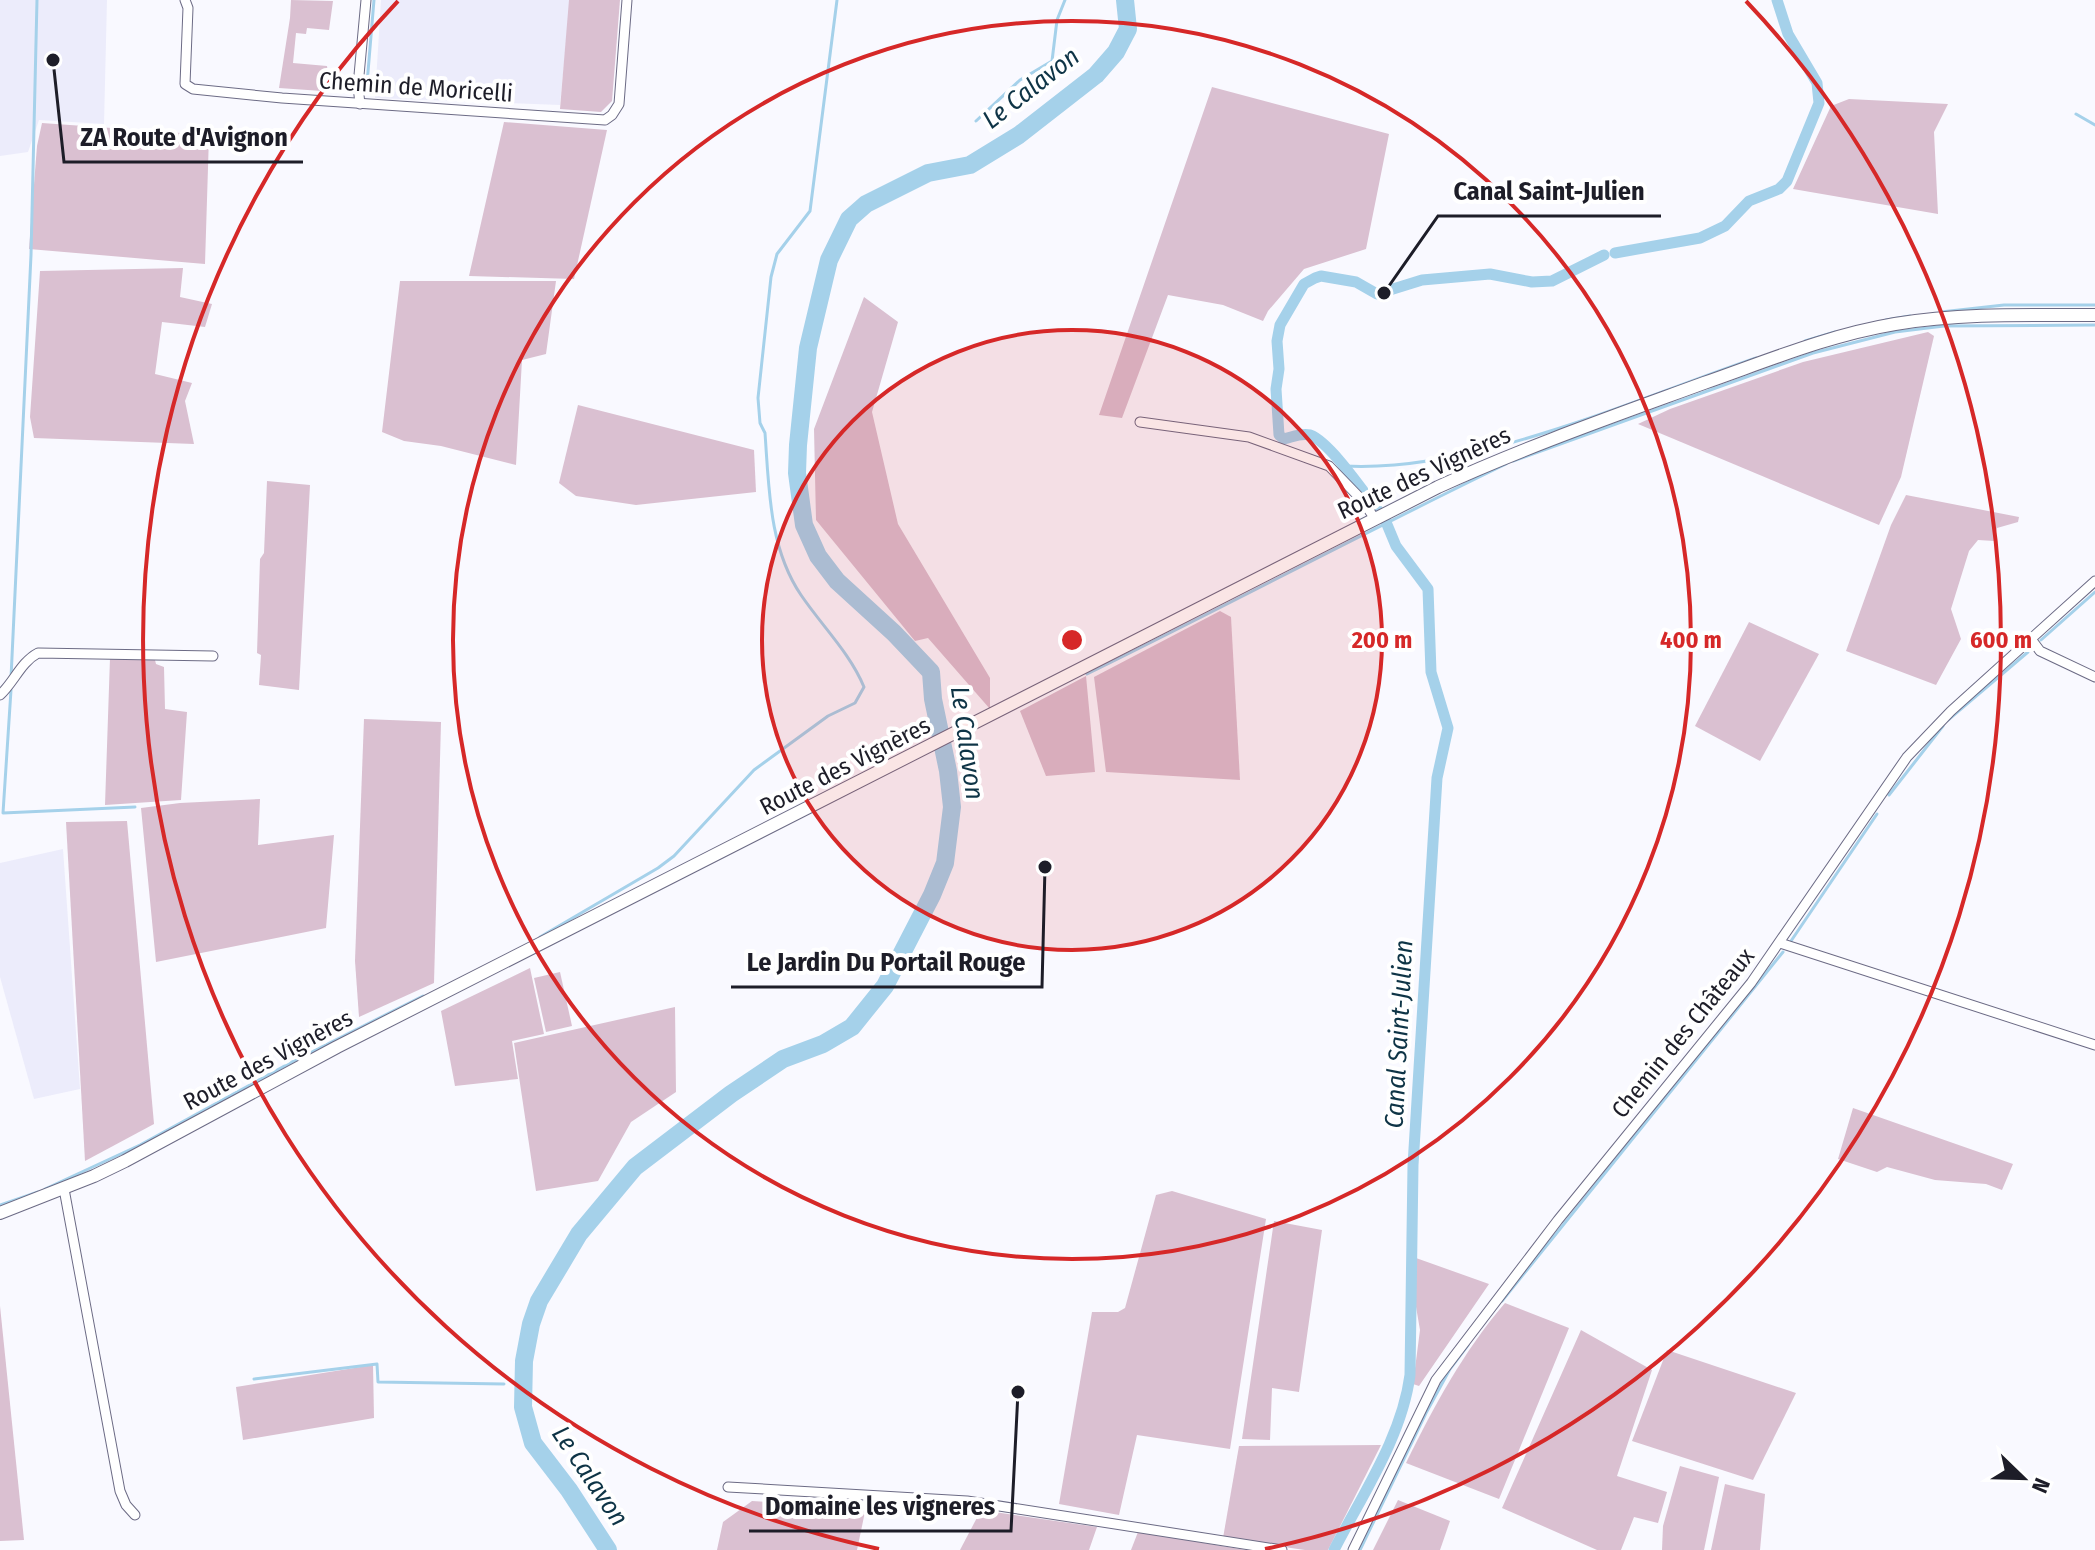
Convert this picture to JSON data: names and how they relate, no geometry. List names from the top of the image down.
{
  "streets": {
    "street": ["Chemin de Moricelli", "Route des Vignères", "Chemin des Châteaux"]
  },
  "water": ["Le Calavon", "Canal Saint-Julien"],
  "places": [
    "ZA Route d'Avignon",
    "Canal Saint-Julien",
    "Le Jardin Du Portail Rouge",
    "Domaine les vigneres"
  ],
  "north": "bottom right",
  "rings": ["200 m", "400 m", "600 m"]
}
